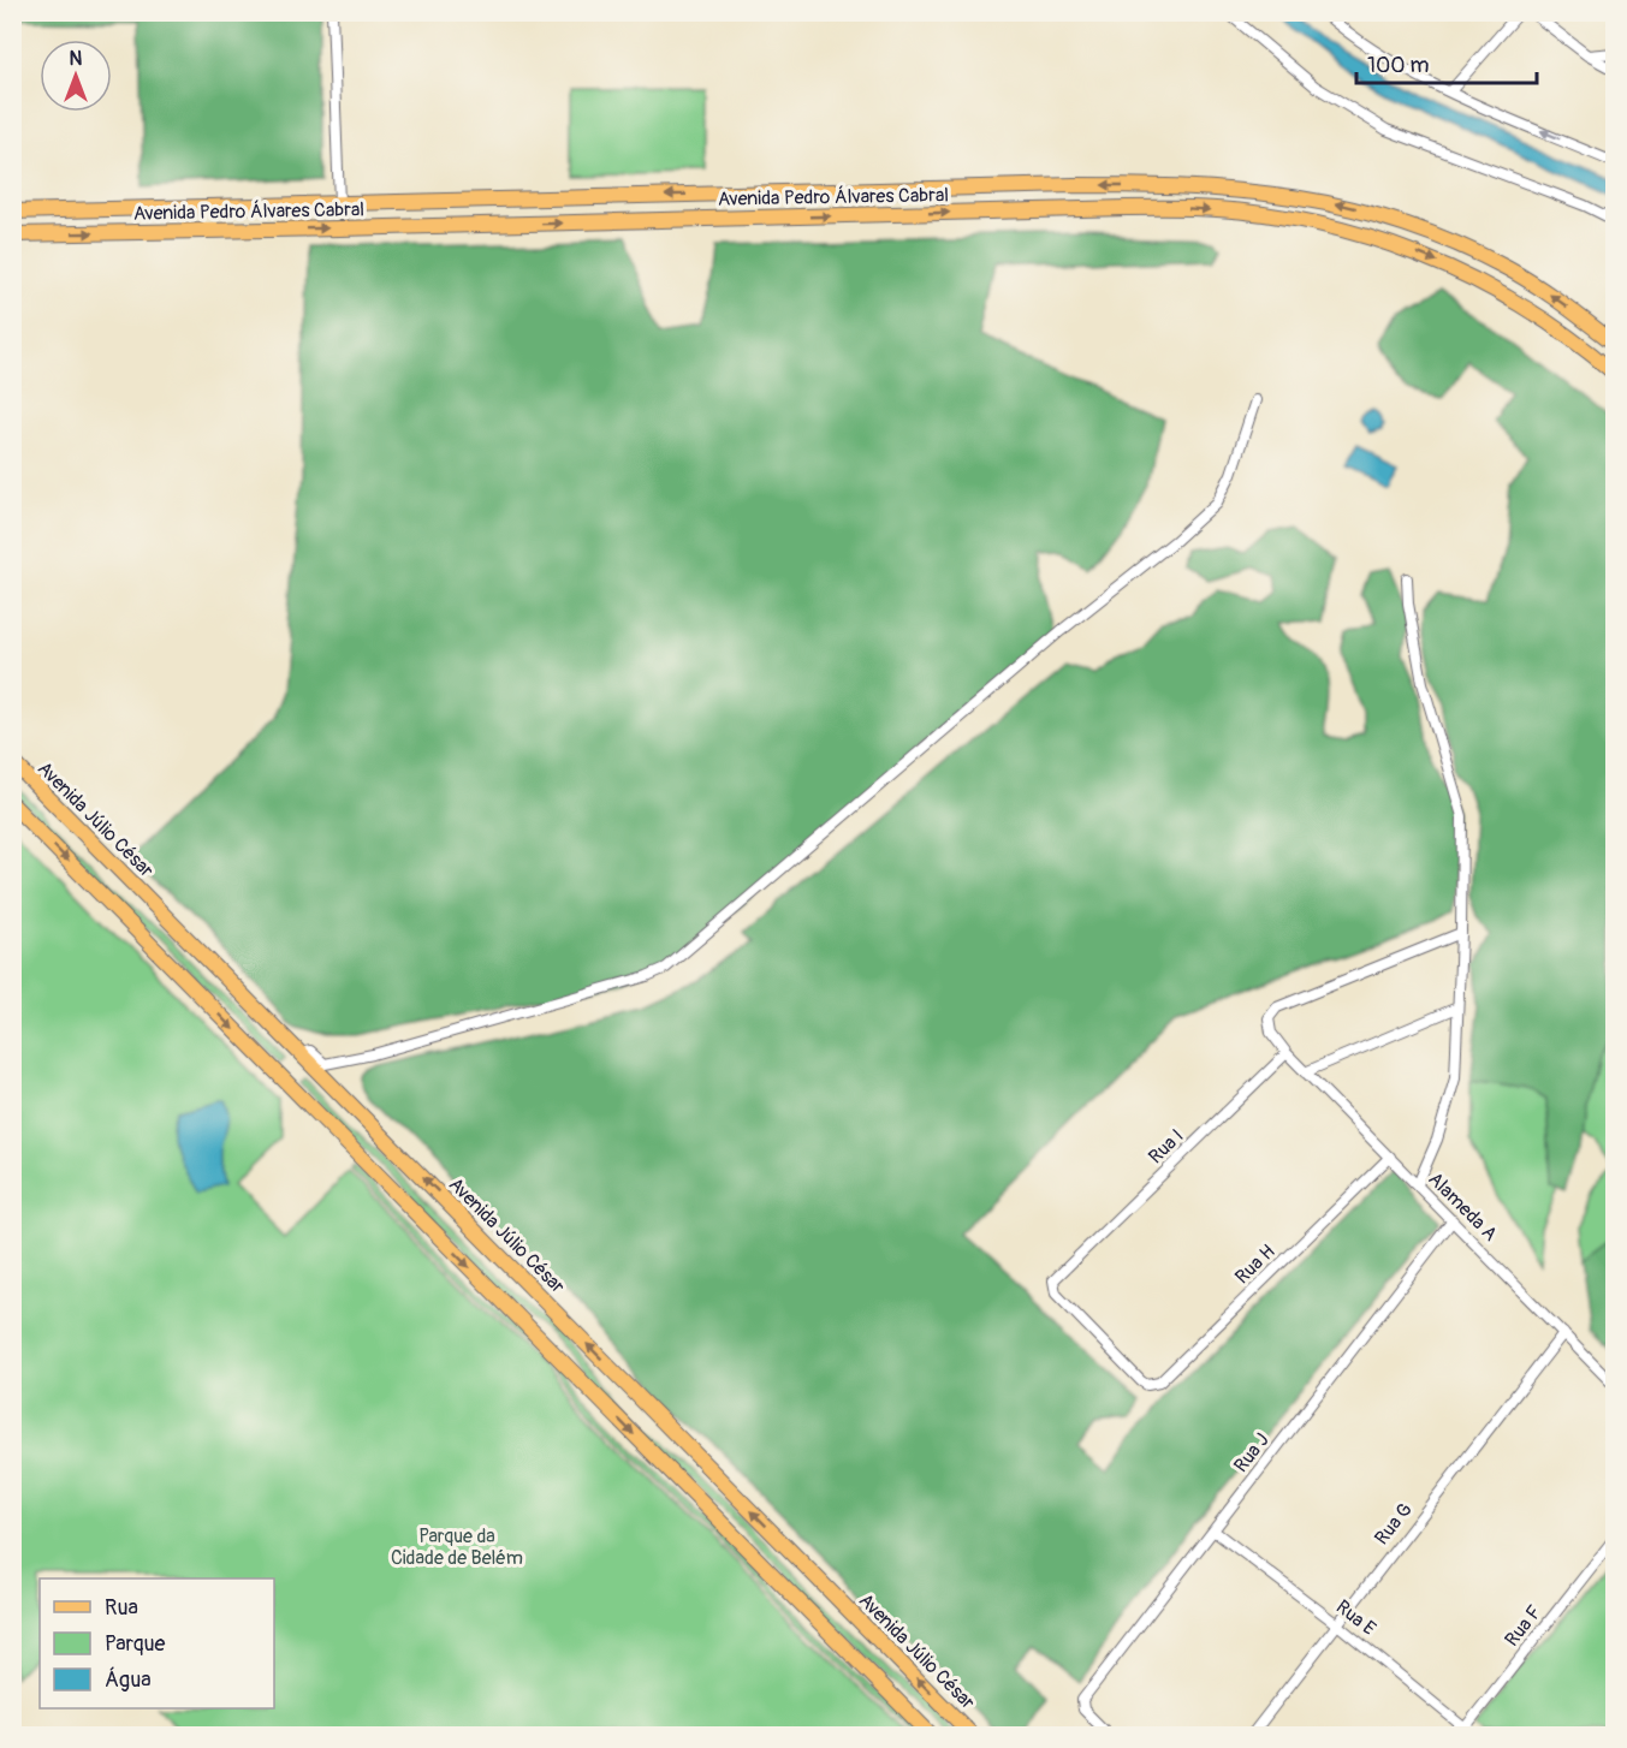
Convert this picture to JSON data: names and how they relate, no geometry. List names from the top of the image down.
{
  "streets": {
    "main road": ["Avenida Pedro Álvares Cabral", "Avenida Júlio César"],
    "street": [
      "Rua I",
      "Alameda A",
      "Rua H",
      "Rua J",
      "Rua G",
      "Rua E",
      "Rua F"
    ]
  },
  "crossings": [
    ["Rua I", "Alameda A"],
    ["Rua I", "Rua H"],
    ["Alameda A", "Rua H"],
    ["Alameda A", "Rua J"],
    ["Alameda A", "Rua G"],
    ["Rua J", "Rua E"],
    ["Rua G", "Rua E"],
    ["Rua E", "Rua F"]
  ],
  "parks": ["Parque da Cidade de Belém"],
  "legend": ["Rua", "Parque", "Água"],
  "scale_bar": "100 m",
  "north": "top"
}
